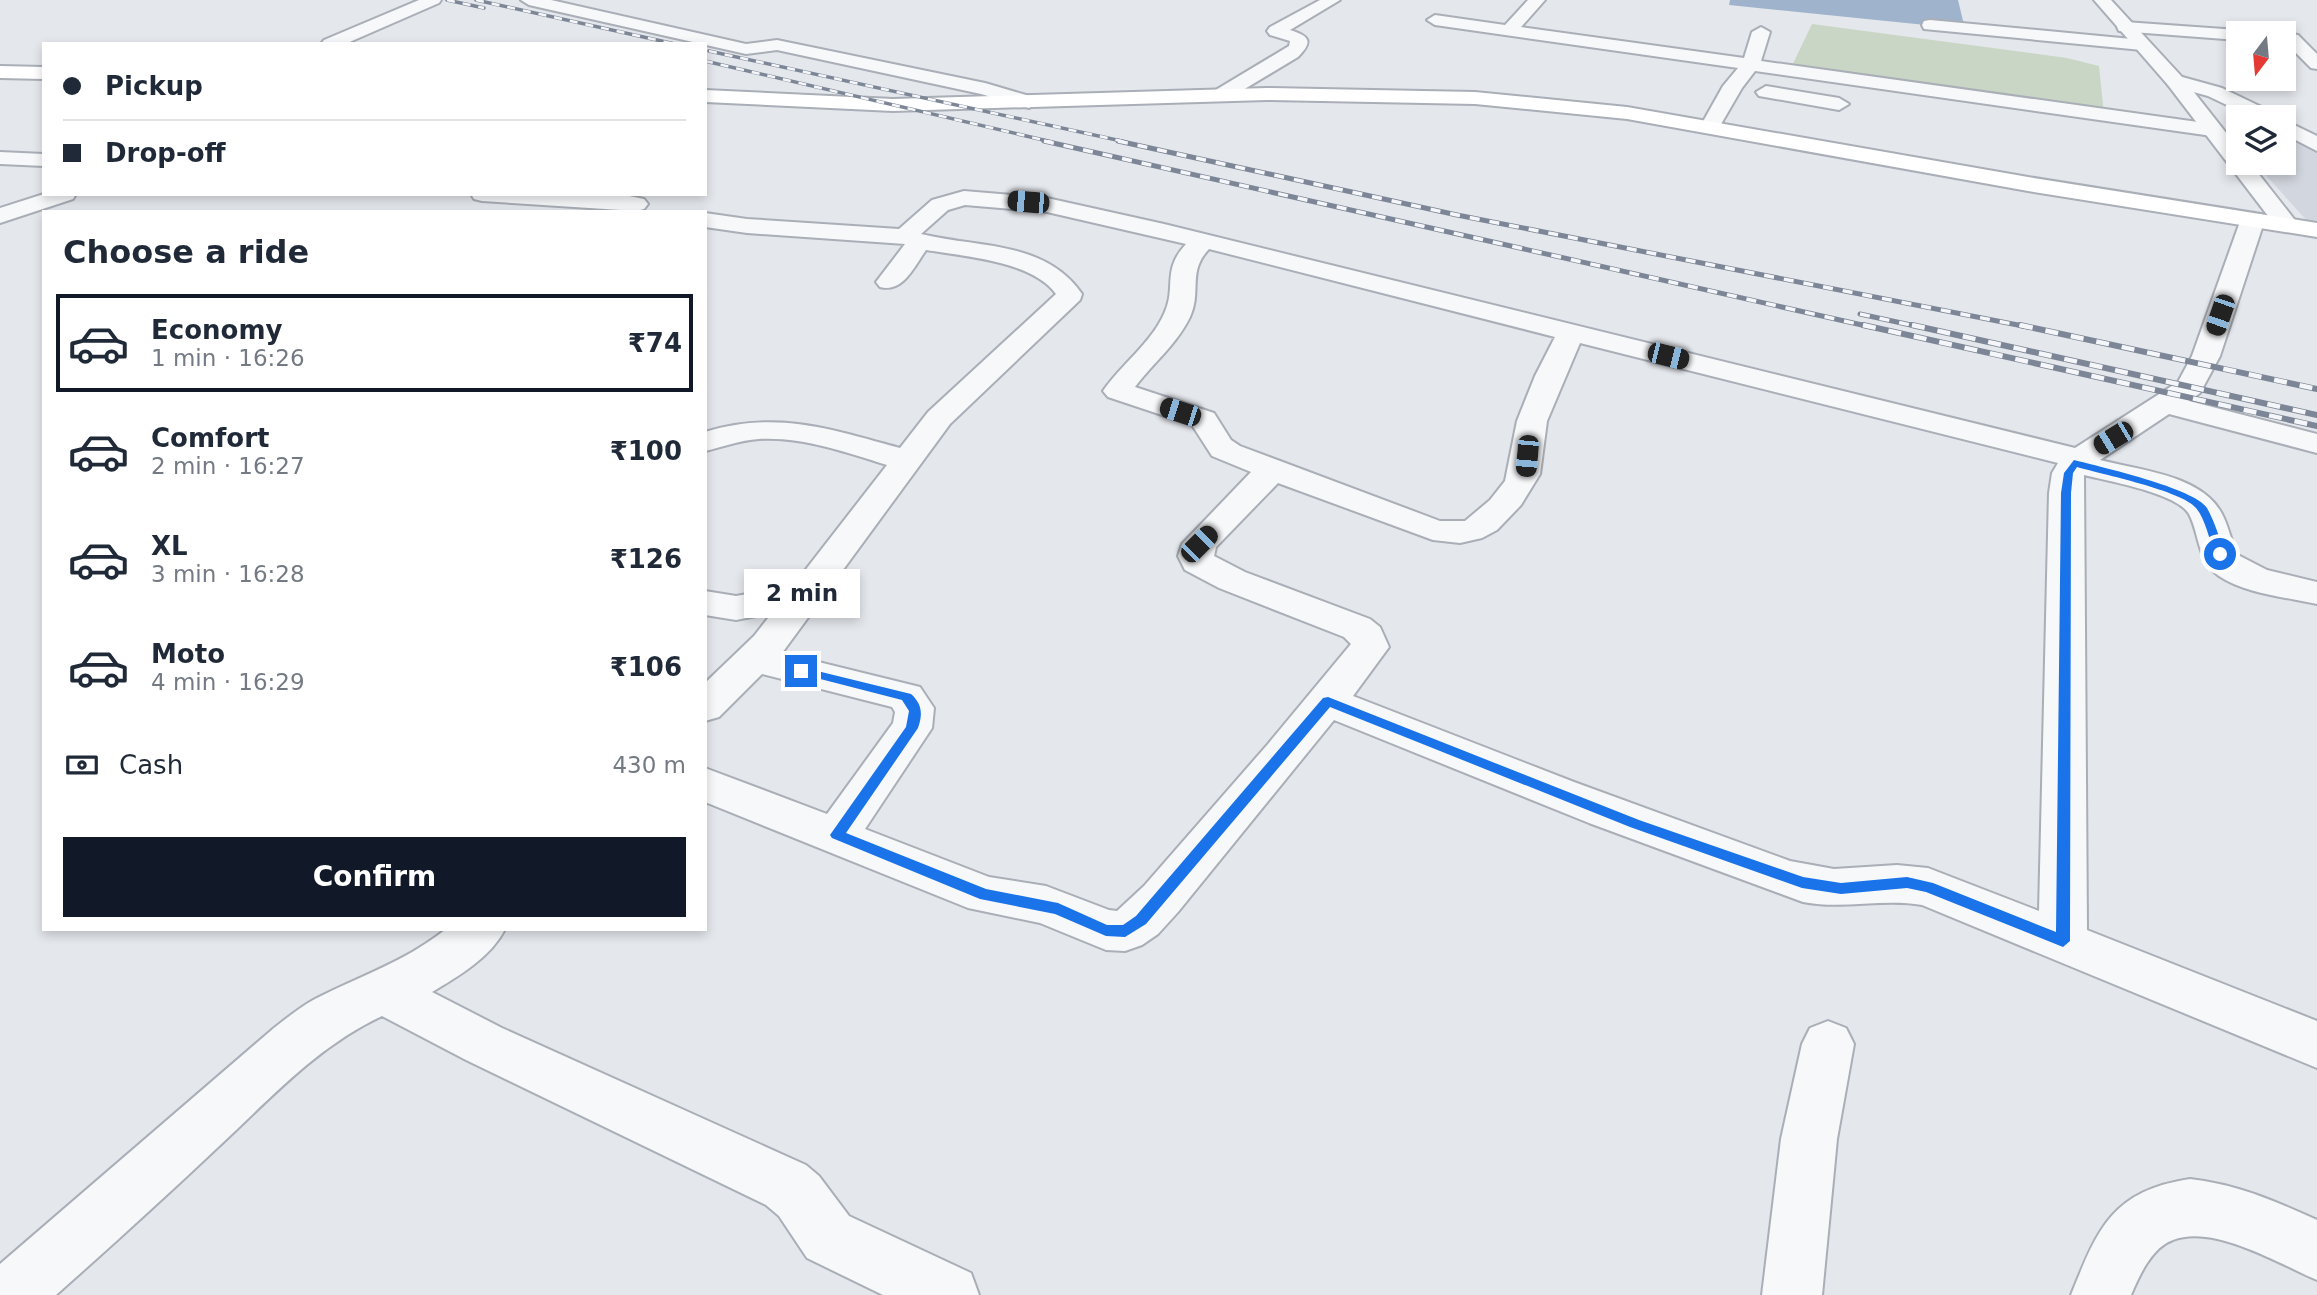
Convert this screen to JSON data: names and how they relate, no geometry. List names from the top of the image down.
{
  "north": "bottom",
  "page": {
    "banner": ["Pickup", "Drop-off"],
    "heading": "Choose a ride",
    "list": [
      {
        "name": "Economy",
        "note": "1 min · 16:26",
        "value": "₹74"
      },
      {
        "name": "Comfort",
        "note": "2 min · 16:27",
        "value": "₹100"
      },
      {
        "name": "XL",
        "note": "3 min · 16:28",
        "value": "₹126"
      },
      {
        "name": "Moto",
        "note": "4 min · 16:29",
        "value": "₹106"
      }
    ],
    "bubble": "2 min",
    "pay": ["Cash", "430 m"],
    "buttons": "Confirm"
  }
}
